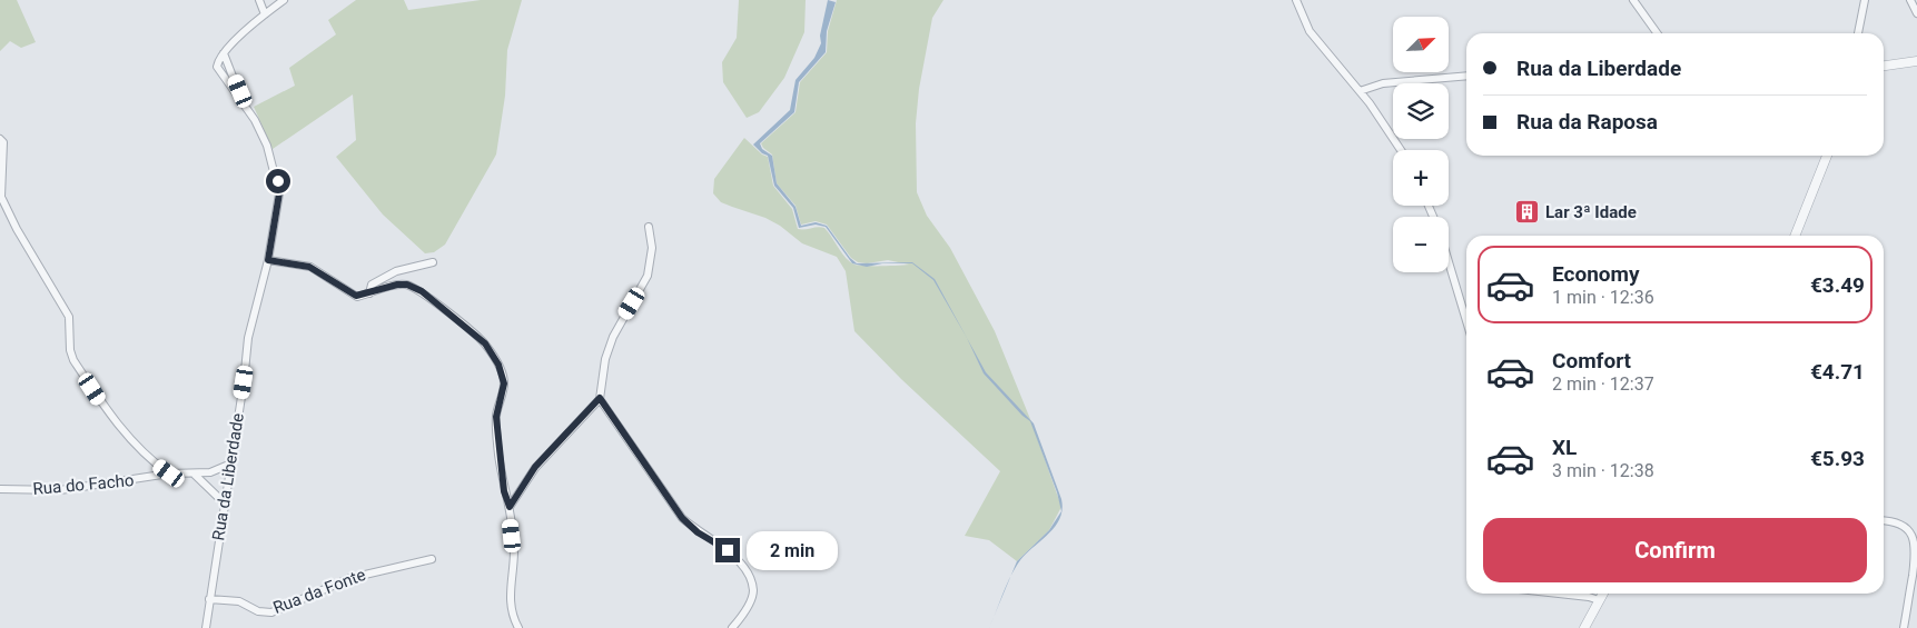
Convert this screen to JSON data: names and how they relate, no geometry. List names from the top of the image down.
{
  "streets": {
    "street": ["Rua da Liberdade", "Rua do Facho", "Rua da Fonte"]
  },
  "crossings": [
    ["Rua da Liberdade", "Rua do Facho"],
    ["Rua da Liberdade", "Rua da Fonte"]
  ],
  "places": {
    "building": ["Lar 3ª Idade"]
  },
  "north": "top right",
  "page": {
    "map_buttons": ["+", "−"],
    "banner": ["Rua da Liberdade", "Rua da Raposa"],
    "list": [
      {
        "name": "Economy",
        "note": "1 min · 12:36",
        "value": "€3.49"
      },
      {
        "name": "Comfort",
        "note": "2 min · 12:37",
        "value": "€4.71"
      },
      {
        "name": "XL",
        "note": "3 min · 12:38",
        "value": "€5.93"
      }
    ],
    "buttons": "Confirm",
    "bubble": "2 min"
  }
}
